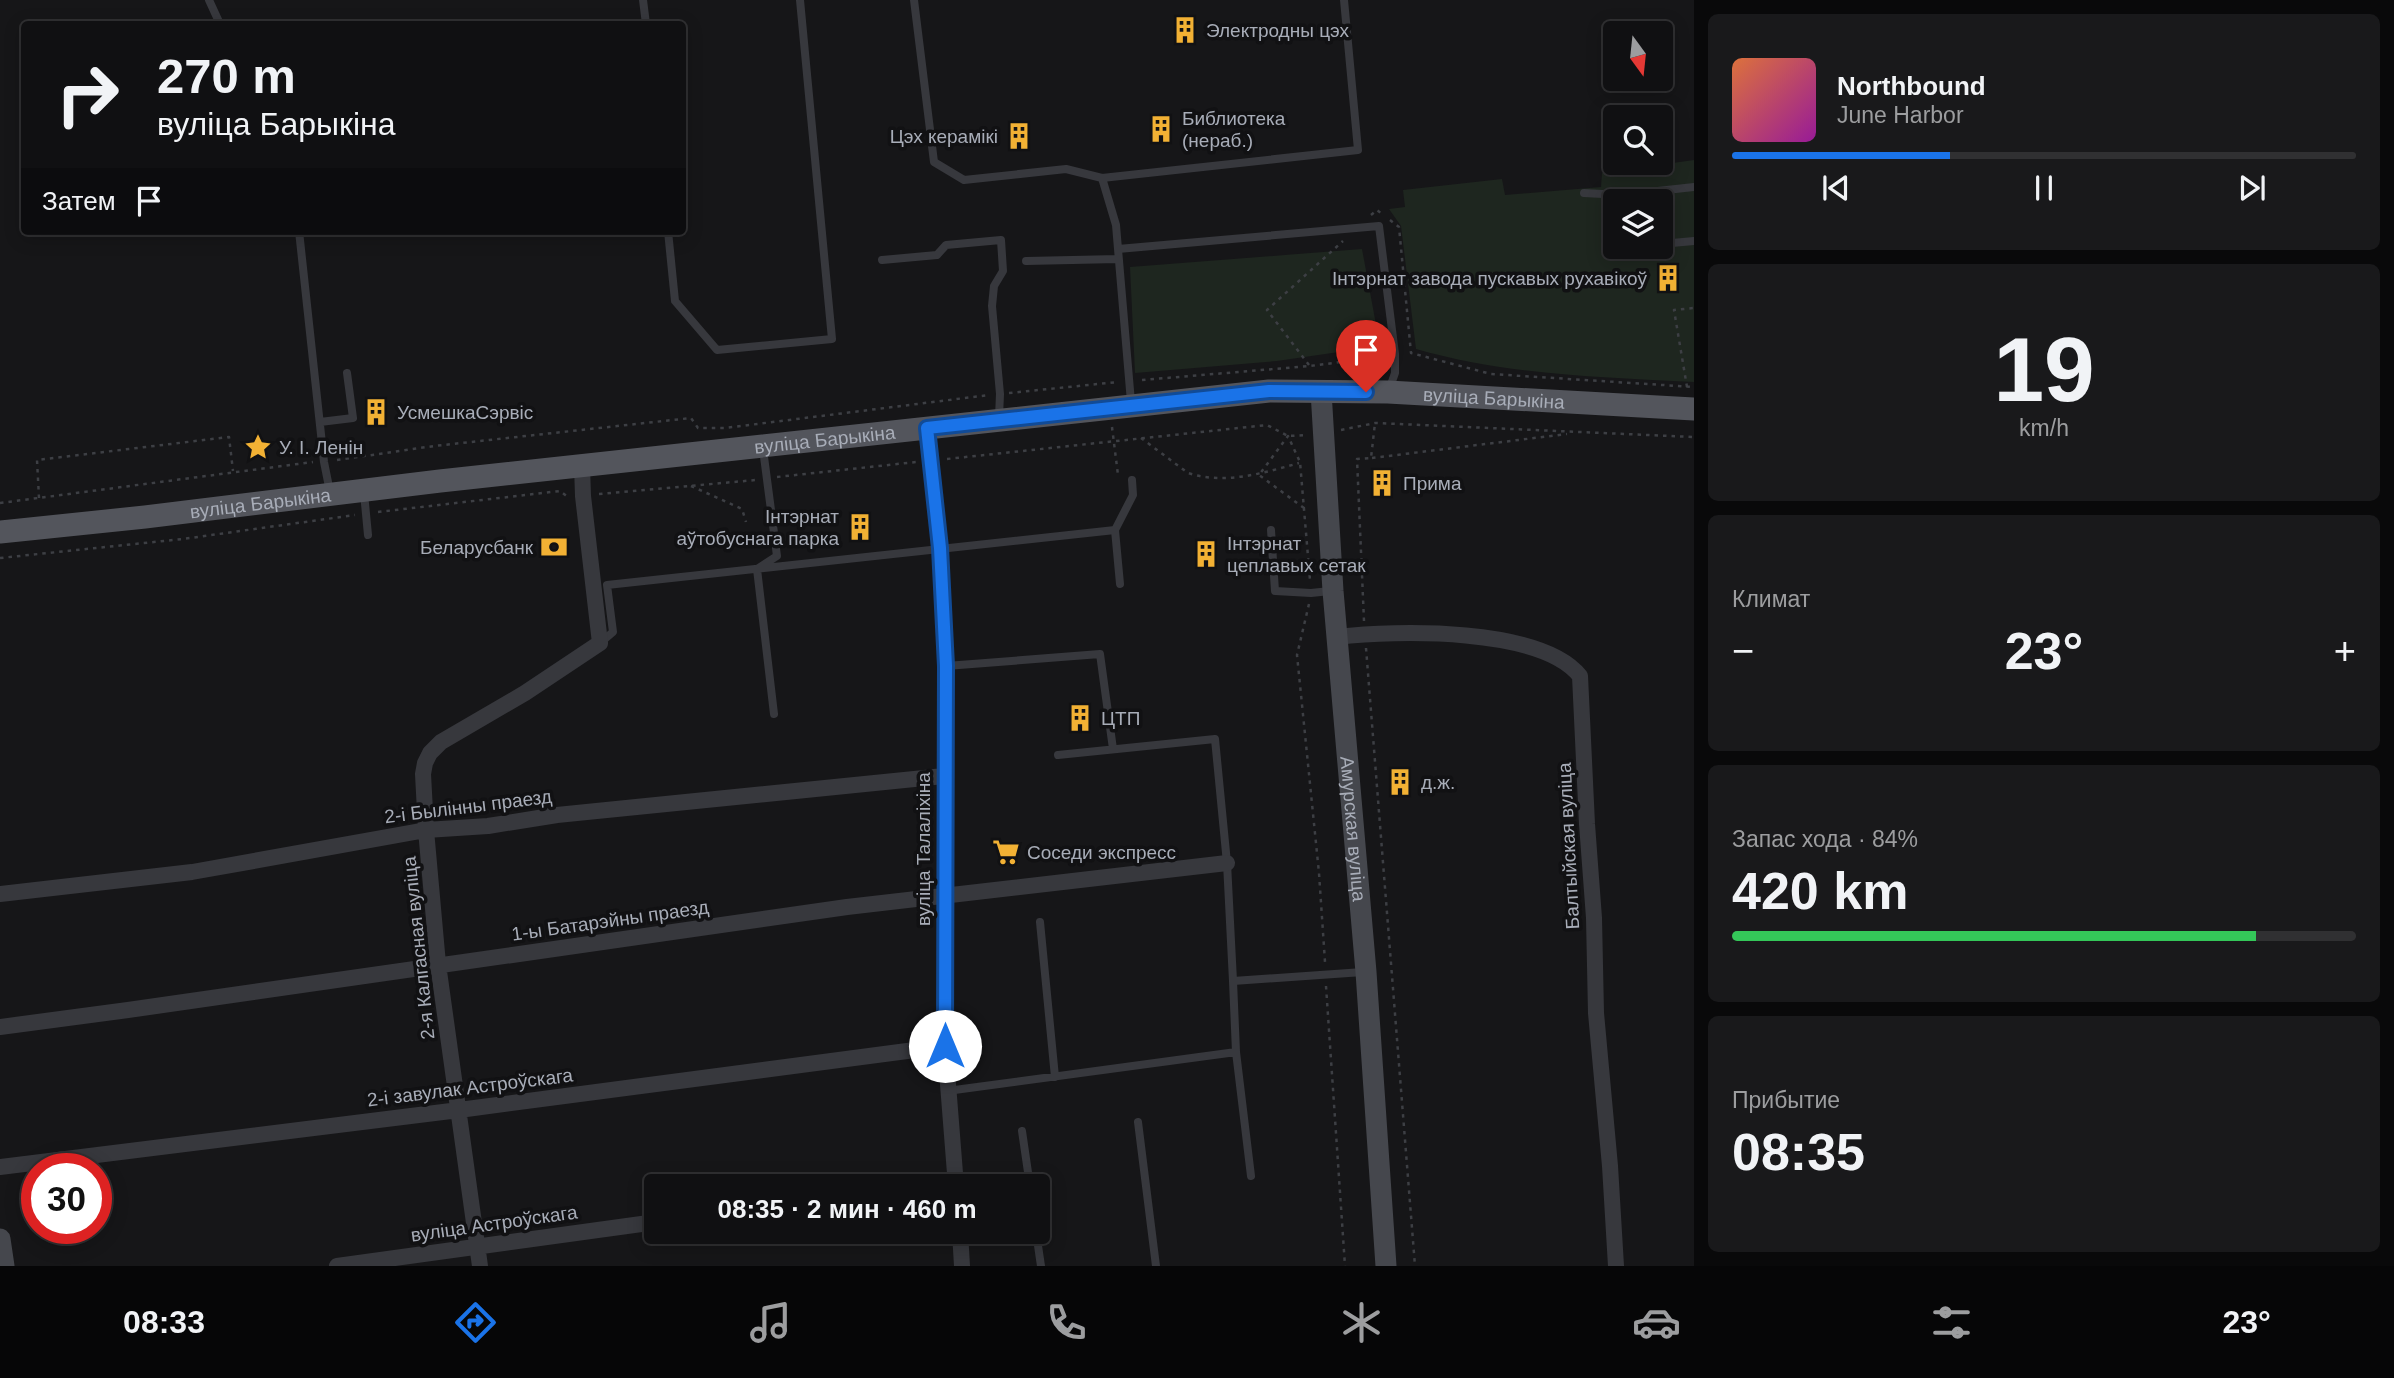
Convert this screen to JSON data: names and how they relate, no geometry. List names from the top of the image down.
{
  "streets": {
    "main road": ["вуліца Барыкіна"],
    "street": [
      "2-і Былінны праезд",
      "Амурская вуліца",
      "Балтыйская вуліца",
      "вуліца Талаліхіна",
      "1-ы Батарэйны праезд",
      "2-я Калгасная вуліца",
      "2-і завулак Астроўскага",
      "вуліца Астроўскага"
    ]
  },
  "crossings": [
    ["вуліца Барыкіна", "Амурская вуліца"],
    ["вуліца Барыкіна", "вуліца Талаліхіна"],
    ["2-і Былінны праезд", "вуліца Талаліхіна"],
    ["2-і Былінны праезд", "2-я Калгасная вуліца"],
    ["Амурская вуліца", "Балтыйская вуліца"],
    ["вуліца Талаліхіна", "1-ы Батарэйны праезд"],
    ["вуліца Талаліхіна", "2-і завулак Астроўскага"],
    ["1-ы Батарэйны праезд", "2-я Калгасная вуліца"],
    ["2-я Калгасная вуліца", "2-і завулак Астроўскага"],
    ["2-я Калгасная вуліца", "вуліца Астроўскага"]
  ],
  "places": {
    "building": [
      "Электродны цэх",
      "Библиотека (нераб.)",
      "Цэх керамікі",
      "Інтэрнат завода пускавых рухавікоў",
      "УсмешкаСэрвіс",
      "Прима",
      "Інтэрнат аўтобуснага парка",
      "Інтэрнат цеплавых сетак",
      "ЦТП",
      "д.ж."
    ],
    "place": ["У. І. Ленін"],
    "bank": ["Беларусбанк"],
    "supermarket": ["Соседи экспресс"]
  },
  "north": "bottom",
  "page": {
    "turn": ["270 m", "вуліца Барыкіна"],
    "song": ["Northbound", "June Harbor"],
    "then": "Затем",
    "tile": [
      ["19", "km/h"],
      "Климат",
      ["Запас хода · 84%", "420 km"],
      ["Прибытие", "08:35"]
    ],
    "heat": ["−", "23°", "+"],
    "limit": "30",
    "trip": "08:35 · 2 мин · 460 m",
    "tabs": ["08:33", "23°"]
  }
}
